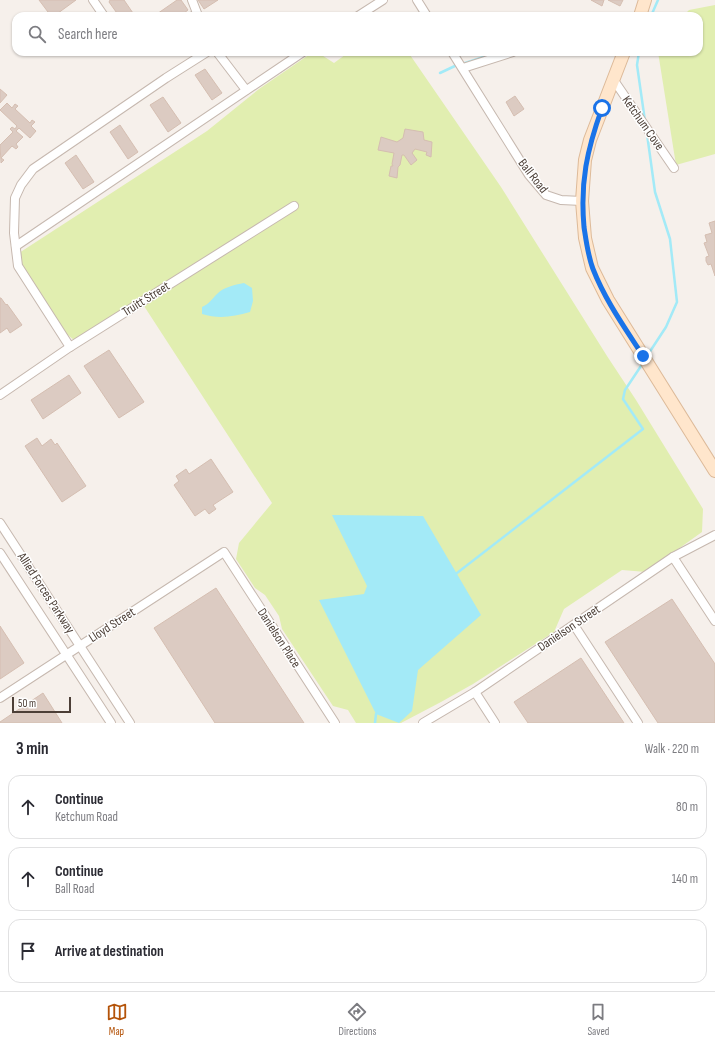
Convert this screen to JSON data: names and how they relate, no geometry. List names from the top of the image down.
{
  "streets": {
    "street": [
      "Ketchum Cove",
      "Ball Road",
      "Truitt Street",
      "Allied Forces Parkway",
      "Lloyd Street",
      "Danielson Street",
      "Danielson Place"
    ]
  },
  "crossings": [
    ["Allied Forces Parkway", "Lloyd Street"],
    ["Lloyd Street", "Danielson Place"]
  ],
  "scale_bar": "50 m",
  "page": {
    "search": "Search here",
    "scale": "50 m",
    "heading": ["3 min", "Walk · 220 m"],
    "list": [
      ["Continue", "Ketchum Road", "80 m"],
      ["Continue", "Ball Road", "140 m"],
      "Arrive at destination"
    ],
    "nav": ["Map", "Directions", "Saved"]
  }
}
